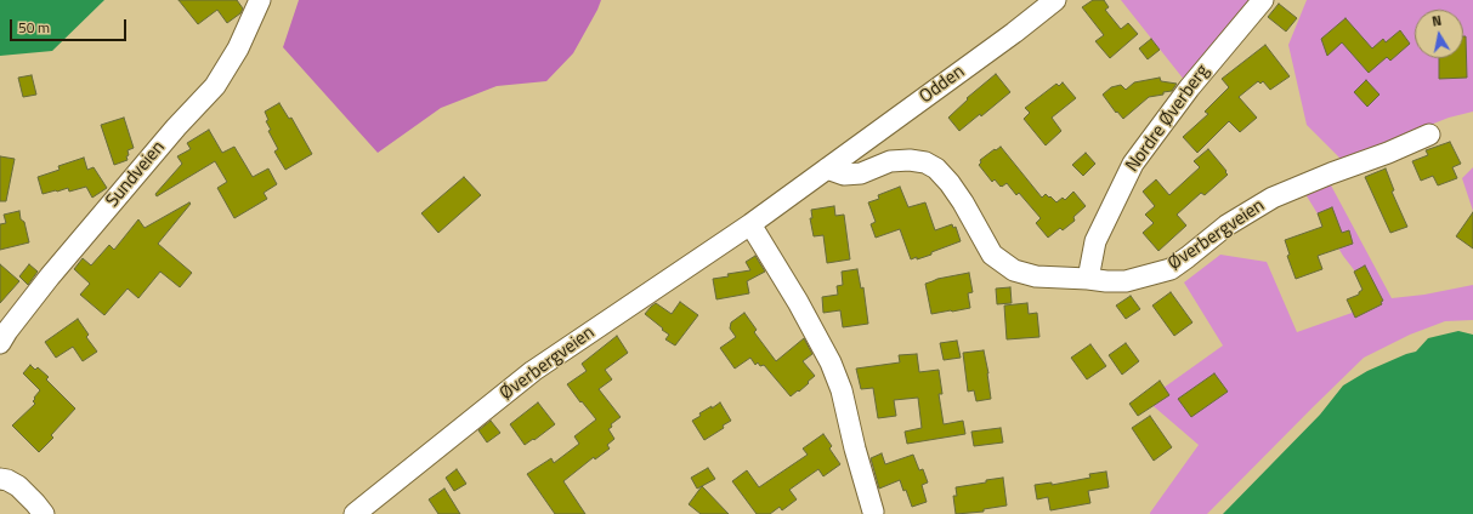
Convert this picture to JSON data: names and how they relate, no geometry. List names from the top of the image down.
{
  "streets": {
    "street": [
      "Odden",
      "Nordre Øverberg",
      "Sundveien",
      "Øverbergveien"
    ]
  },
  "crossings": [
    ["Odden", "Øverbergveien"],
    ["Nordre Øverberg", "Øverbergveien"]
  ],
  "scale_bar": "50 m",
  "north": "top"
}
